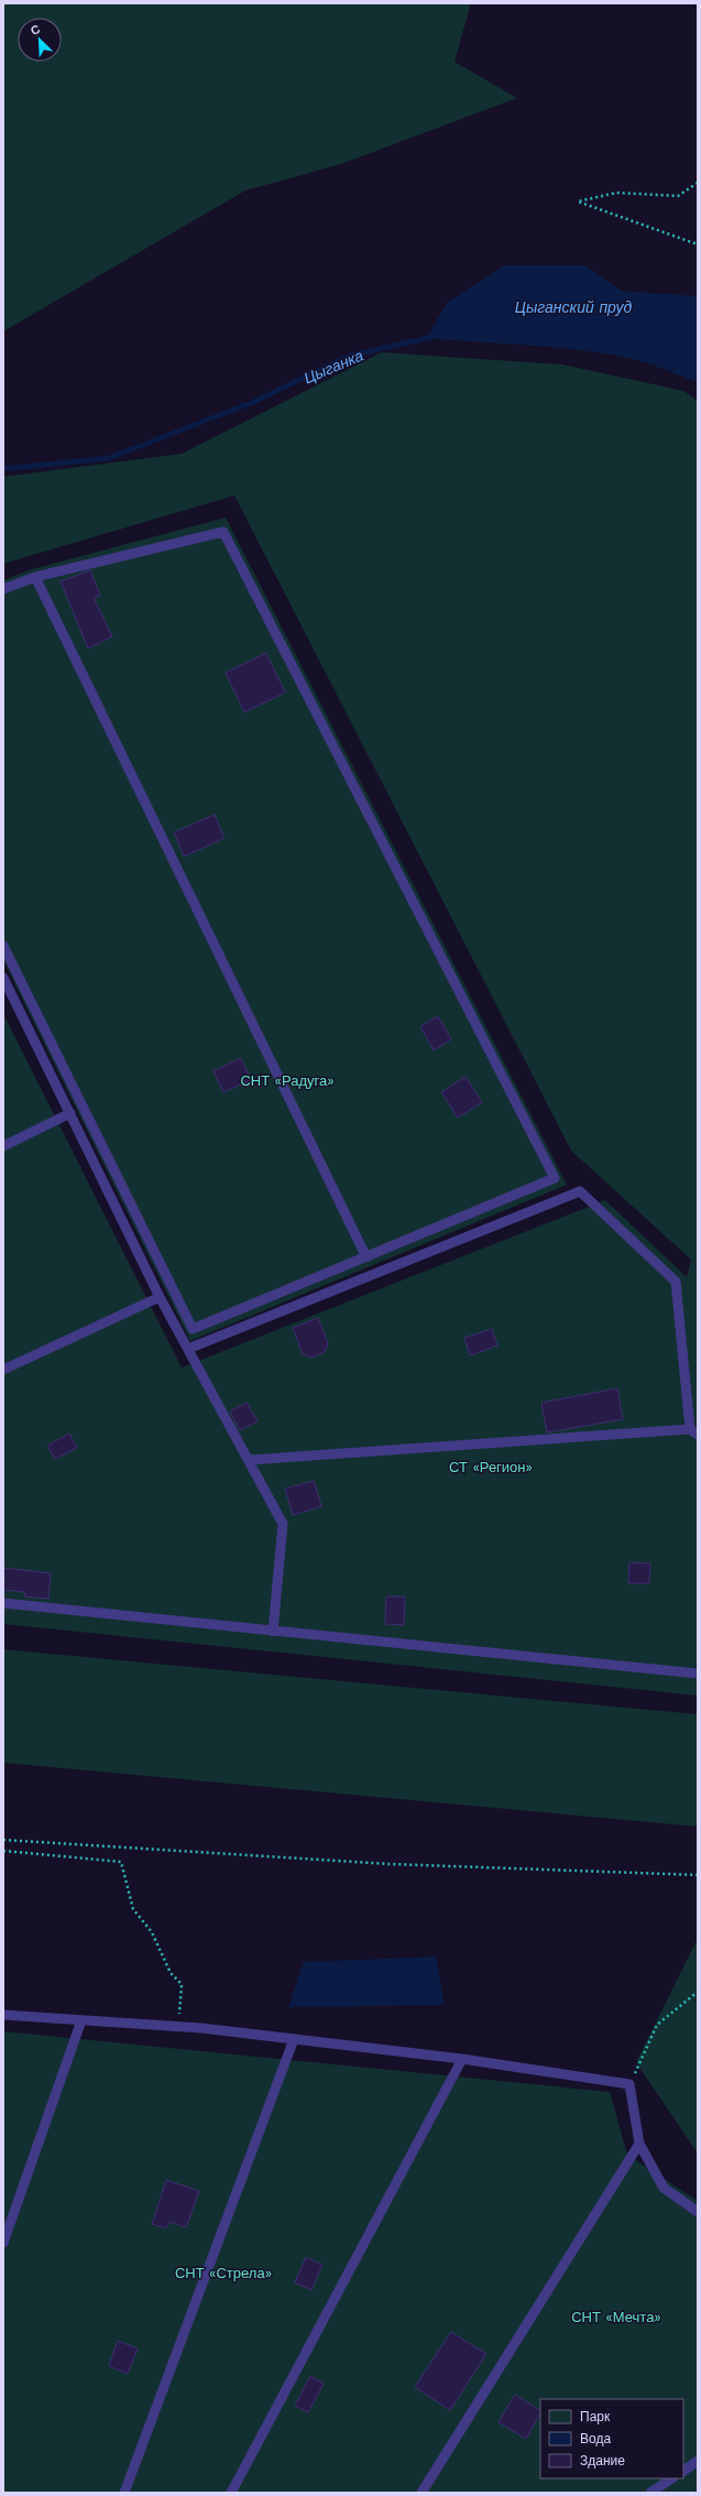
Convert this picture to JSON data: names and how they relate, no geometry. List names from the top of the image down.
{
  "water": ["Цыганский пруд", "Цыганка"],
  "parks": [
    "СНТ «Радуга»",
    "СТ «Регион»",
    "СНТ «Стрела»",
    "СНТ «Мечта»"
  ],
  "legend": ["Парк", "Вода", "Здание"],
  "north": "top left"
}
